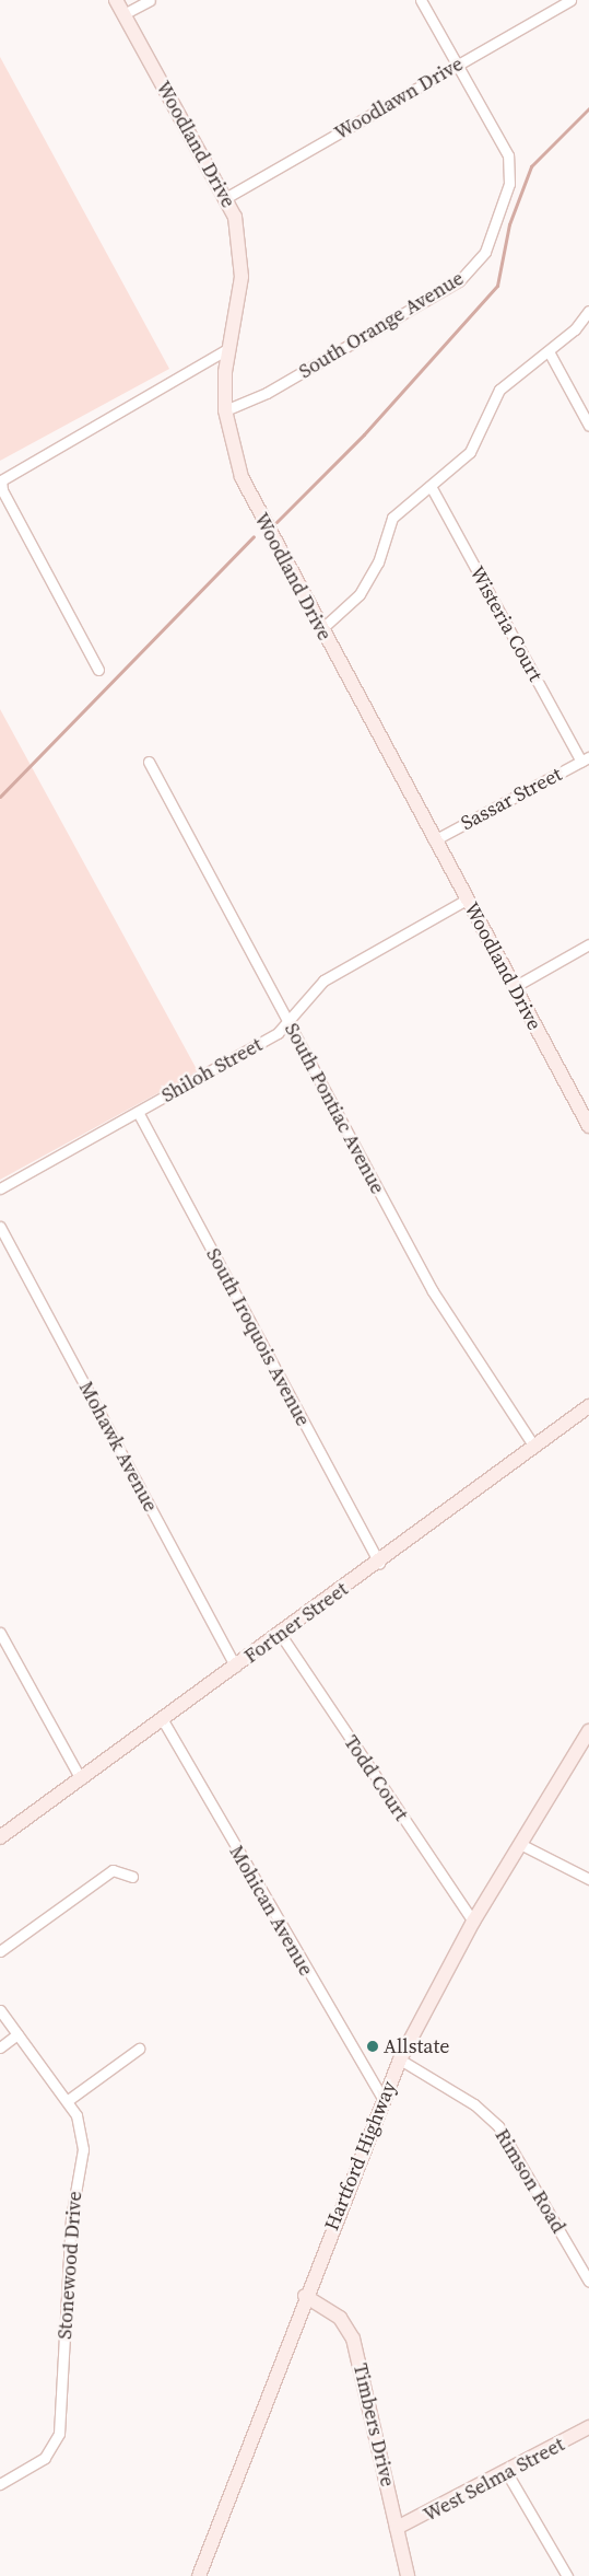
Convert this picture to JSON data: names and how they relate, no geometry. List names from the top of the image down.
{
  "streets": {
    "main road": [
      "Woodland Drive",
      "Fortner Street",
      "Hartford Highway",
      "Timbers Drive",
      "West Selma Street"
    ],
    "street": [
      "Woodlawn Drive",
      "South Orange Avenue",
      "Wisteria Court",
      "Sassar Street",
      "Shiloh Street",
      "South Pontiac Avenue",
      "South Iroquois Avenue",
      "Mohawk Avenue",
      "Todd Court",
      "Mohican Avenue",
      "Rimson Road",
      "Stonewood Drive"
    ]
  },
  "crossings": [
    ["Woodlawn Drive", "Woodland Drive"],
    ["Woodlawn Drive", "South Orange Avenue"],
    ["Woodland Drive", "South Orange Avenue"],
    ["Woodland Drive", "Sassar Street"],
    ["Woodland Drive", "Shiloh Street"],
    ["Wisteria Court", "Sassar Street"],
    ["Shiloh Street", "South Pontiac Avenue"],
    ["Shiloh Street", "South Iroquois Avenue"],
    ["South Pontiac Avenue", "Fortner Street"],
    ["South Iroquois Avenue", "Fortner Street"],
    ["Mohawk Avenue", "Fortner Street"],
    ["Fortner Street", "Todd Court"],
    ["Fortner Street", "Mohican Avenue"],
    ["Todd Court", "Hartford Highway"],
    ["Mohican Avenue", "Hartford Highway"],
    ["Hartford Highway", "Rimson Road"],
    ["Hartford Highway", "Timbers Drive"],
    ["Timbers Drive", "West Selma Street"]
  ],
  "places": ["Allstate"]
}
